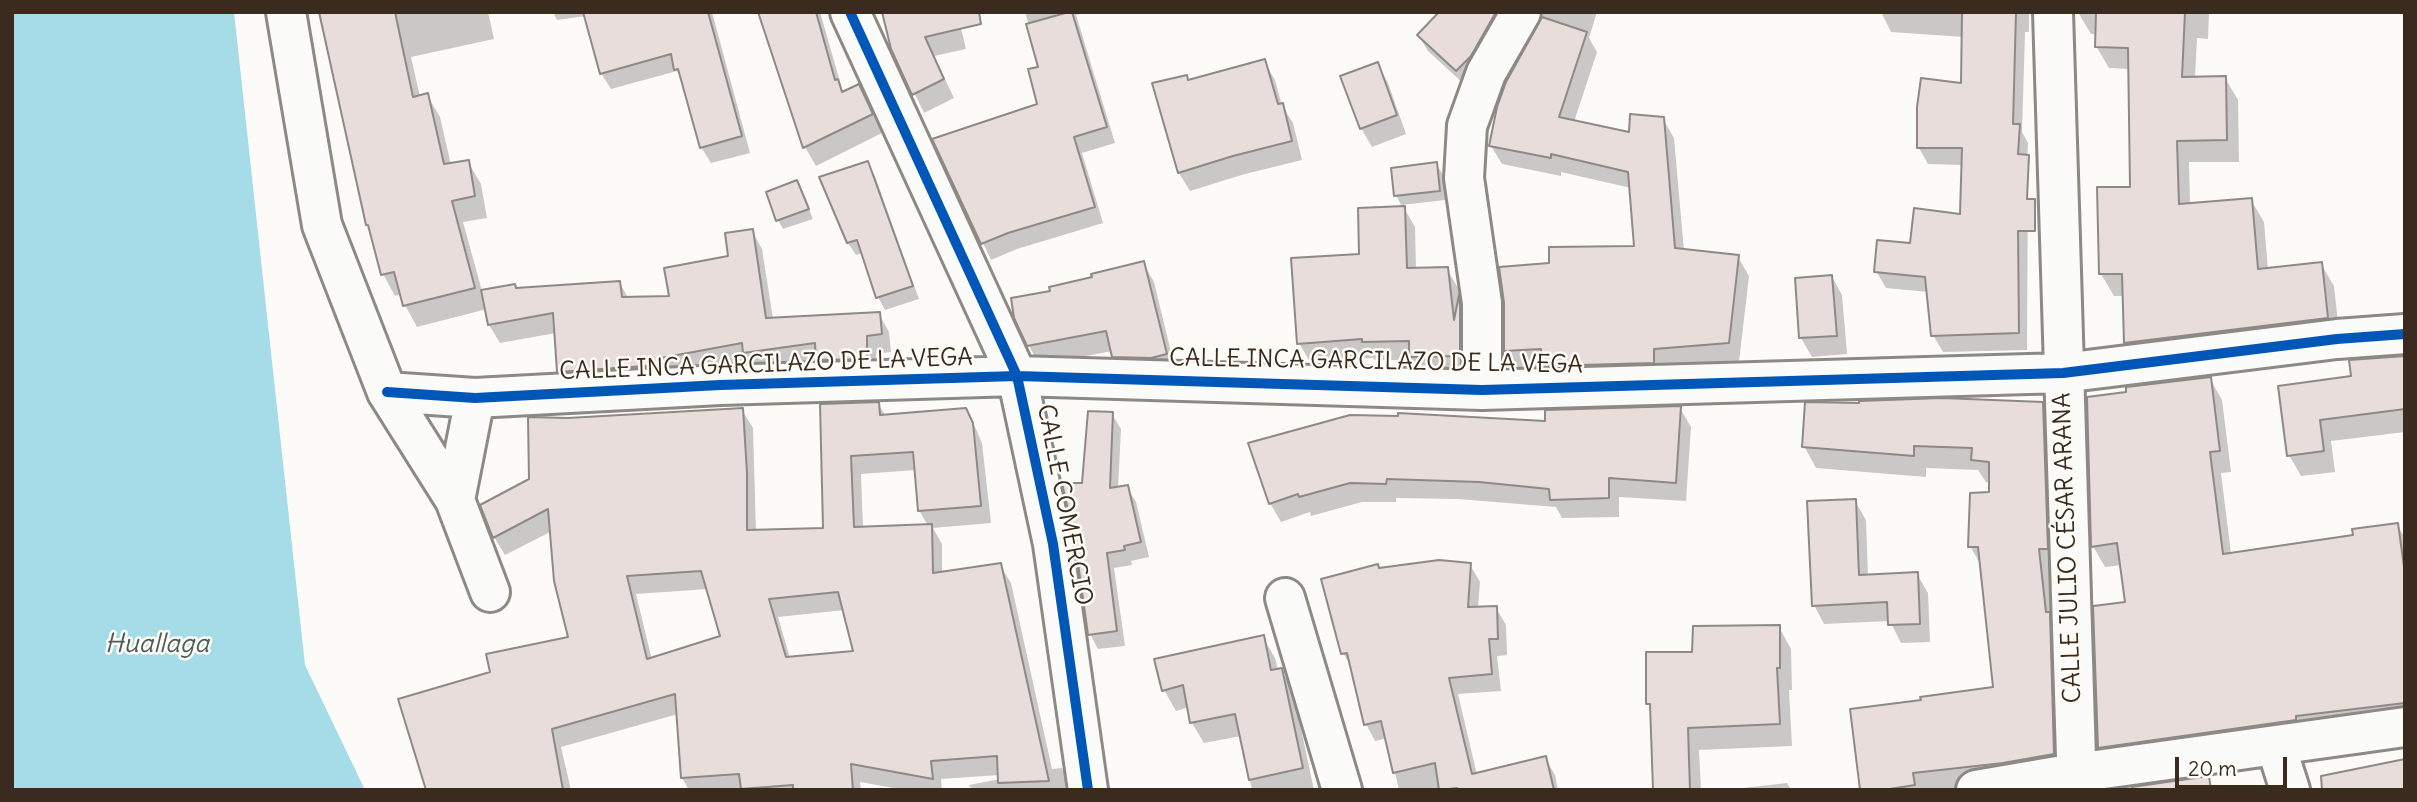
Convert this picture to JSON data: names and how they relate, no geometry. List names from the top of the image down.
{
  "streets": {
    "street": ["CALLE INCA GARCILAZO DE LA VEGA", "CALLE COMERCIO", "CALLE JULIO CÉSAR ARANA"]
  },
  "crossings": [
    ["CALLE INCA GARCILAZO DE LA VEGA", "CALLE COMERCIO"],
    ["CALLE INCA GARCILAZO DE LA VEGA", "CALLE JULIO CÉSAR ARANA"]
  ],
  "water": ["Huallaga"],
  "scale_bar": "20 m"
}
